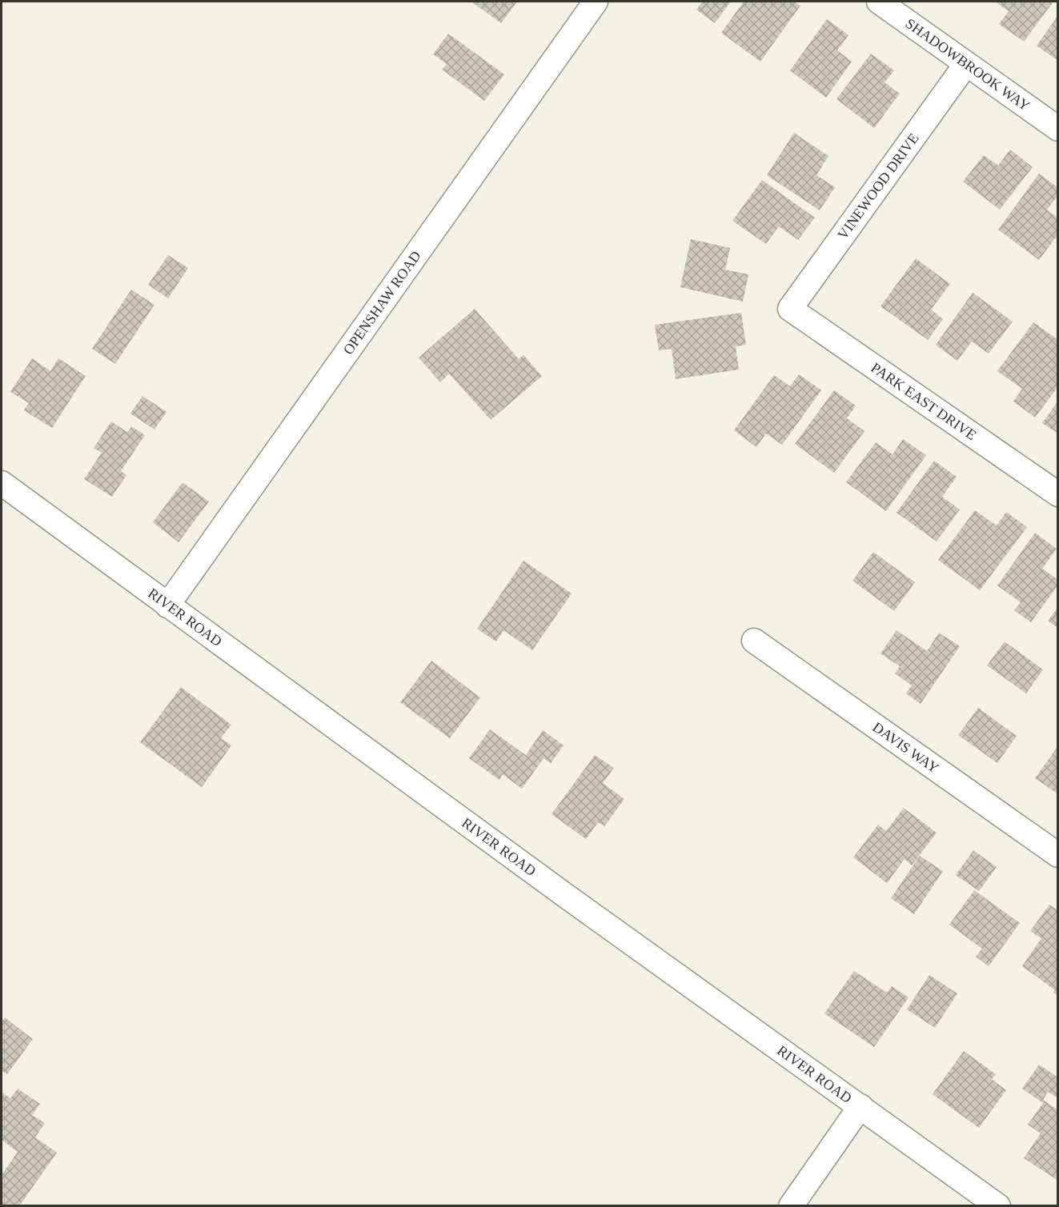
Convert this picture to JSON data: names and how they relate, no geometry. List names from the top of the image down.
{
  "streets": {
    "street": [
      "SHADOWBROOK WAY",
      "VINEWOOD DRIVE",
      "OPENSHAW ROAD",
      "PARK EAST DRIVE",
      "RIVER ROAD",
      "DAVIS WAY"
    ]
  },
  "crossings": [
    ["SHADOWBROOK WAY", "VINEWOOD DRIVE"],
    ["VINEWOOD DRIVE", "PARK EAST DRIVE"],
    ["OPENSHAW ROAD", "RIVER ROAD"]
  ]
}
